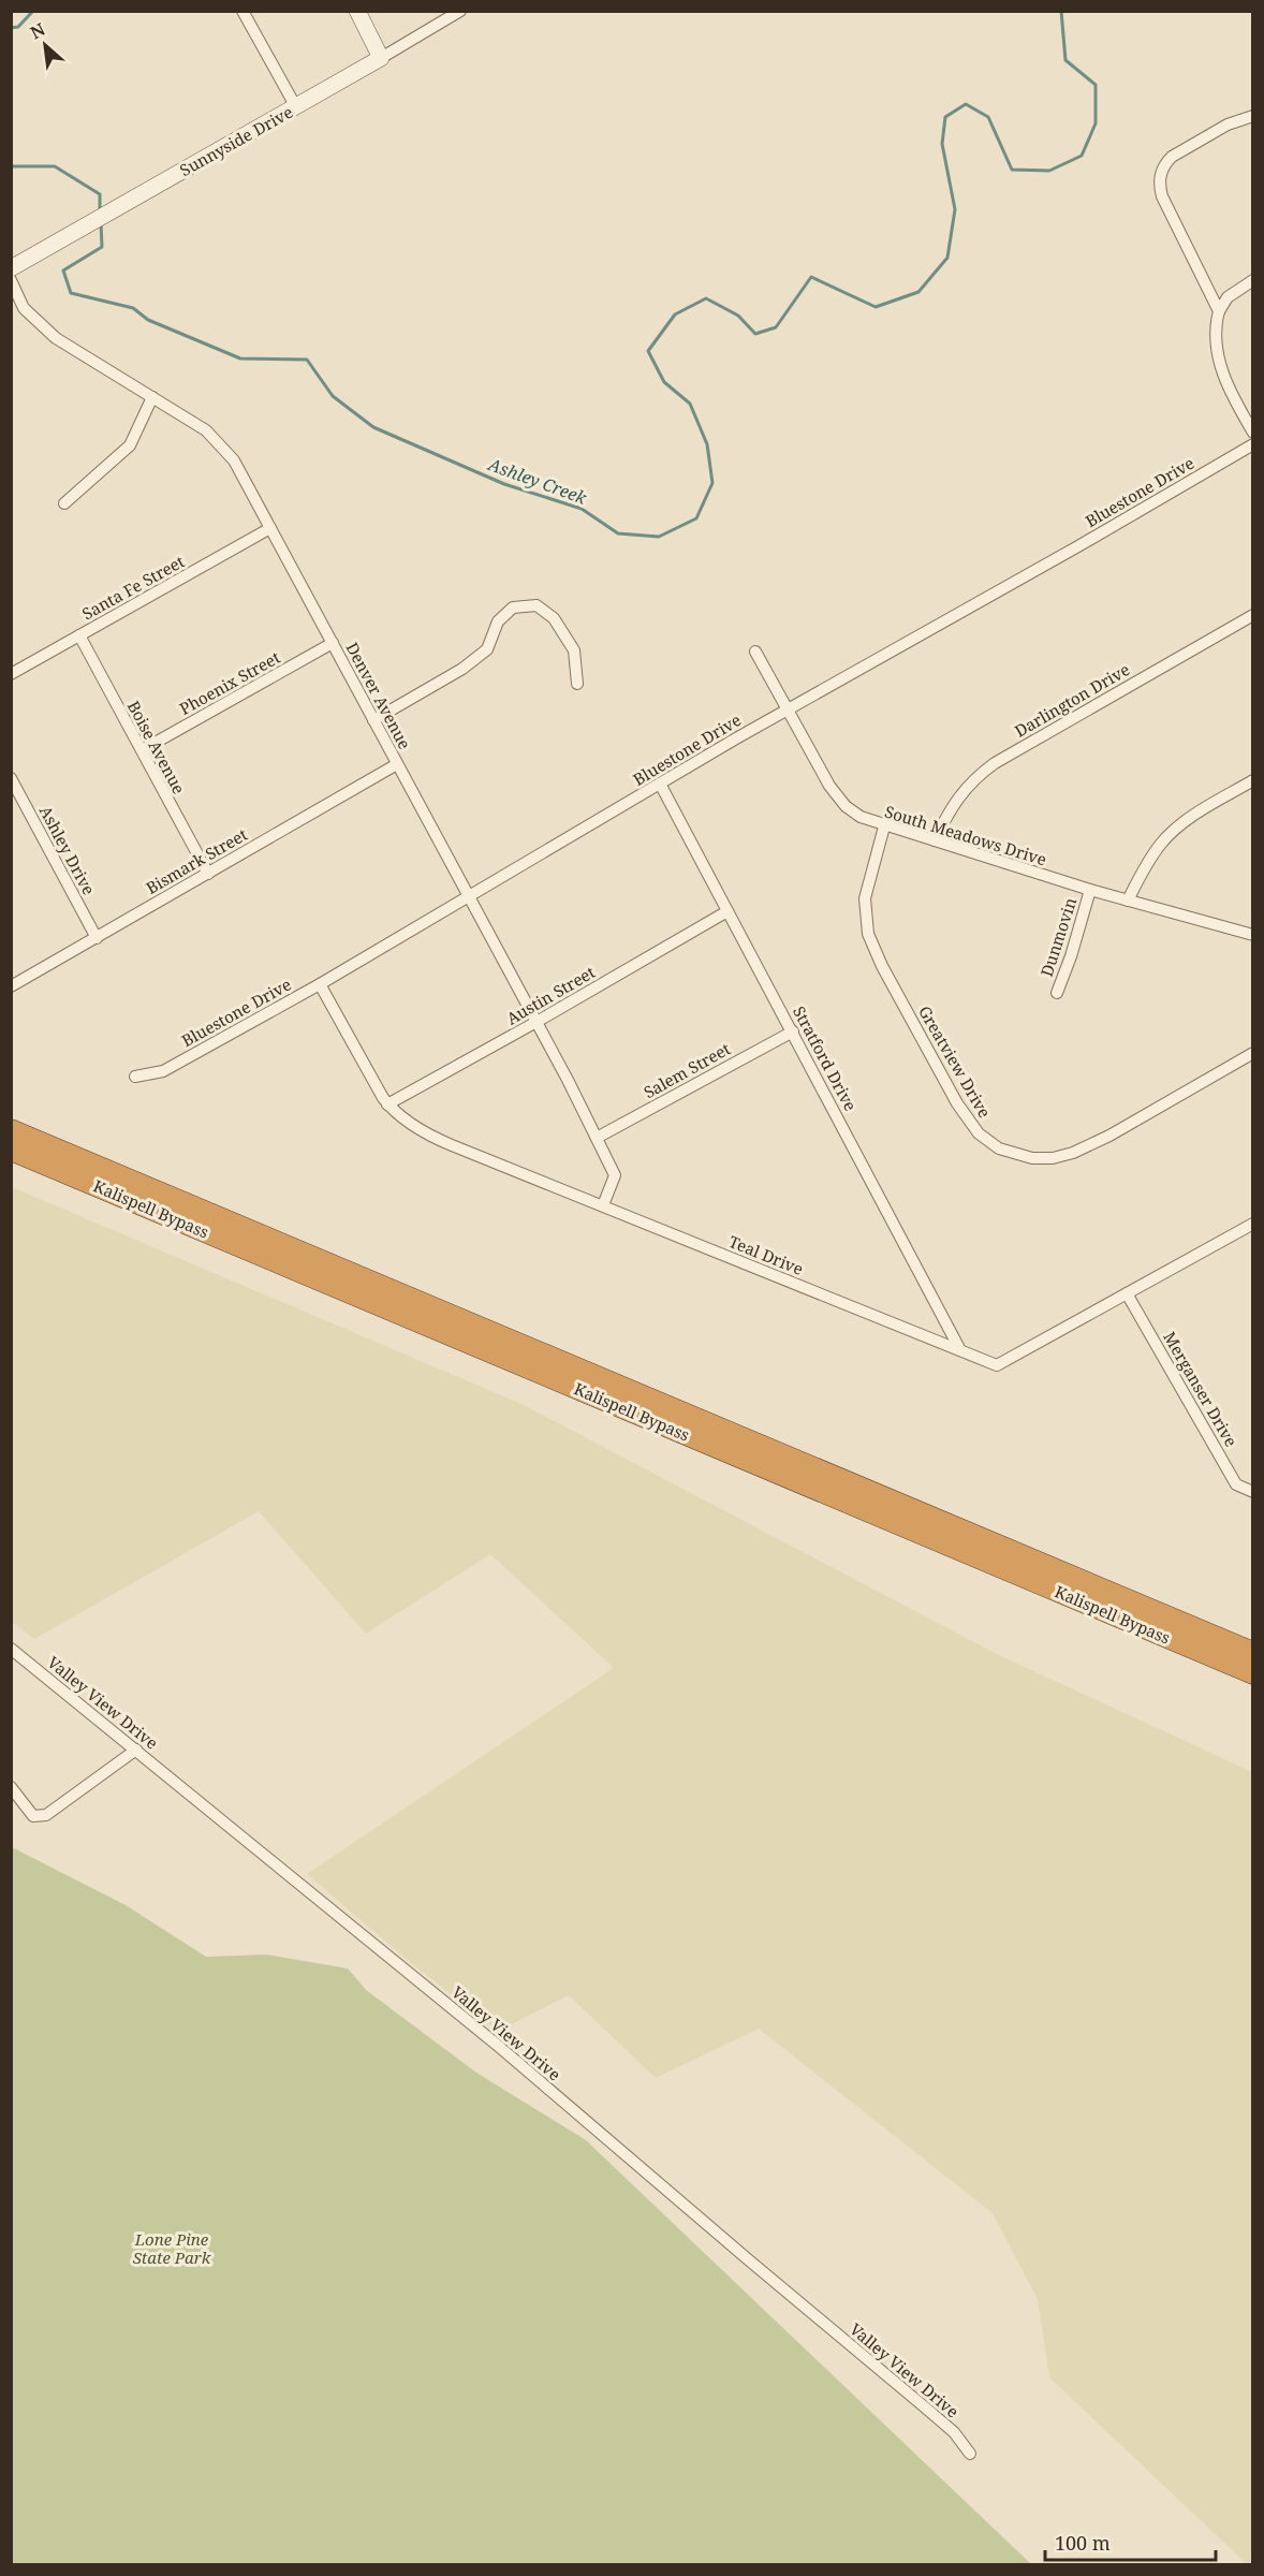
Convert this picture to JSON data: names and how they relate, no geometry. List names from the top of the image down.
{
  "streets": {
    "highway": ["Kalispell Bypass"],
    "street": [
      "Sunnyside Drive",
      "Bluestone Drive",
      "Santa Fe Street",
      "Phoenix Street",
      "Denver Avenue",
      "Darlington Drive",
      "Boise Avenue",
      "South Meadows Drive",
      "Ashley Drive",
      "Bismark Street",
      "Dunmovin",
      "Austin Street",
      "Stratford Drive",
      "Greatview Drive",
      "Salem Street",
      "Teal Drive",
      "Merganser Drive",
      "Valley View Drive"
    ]
  },
  "crossings": [
    ["Bluestone Drive", "Denver Avenue"],
    ["Bluestone Drive", "South Meadows Drive"],
    ["Bluestone Drive", "Stratford Drive"],
    ["Bluestone Drive", "Teal Drive"],
    ["Santa Fe Street", "Denver Avenue"],
    ["Santa Fe Street", "Boise Avenue"],
    ["Phoenix Street", "Denver Avenue"],
    ["Phoenix Street", "Boise Avenue"],
    ["Denver Avenue", "Bismark Street"],
    ["Denver Avenue", "Austin Street"],
    ["Denver Avenue", "Salem Street"],
    ["Denver Avenue", "Teal Drive"],
    ["Darlington Drive", "South Meadows Drive"],
    ["Boise Avenue", "Bismark Street"],
    ["South Meadows Drive", "Dunmovin"],
    ["South Meadows Drive", "Greatview Drive"],
    ["Ashley Drive", "Bismark Street"],
    ["Austin Street", "Stratford Drive"],
    ["Austin Street", "Teal Drive"],
    ["Stratford Drive", "Salem Street"],
    ["Stratford Drive", "Teal Drive"],
    ["Teal Drive", "Merganser Drive"]
  ],
  "water": ["Ashley Creek"],
  "parks": ["Lone Pine State Park"],
  "scale_bar": "100 m",
  "north": "top left"
}
